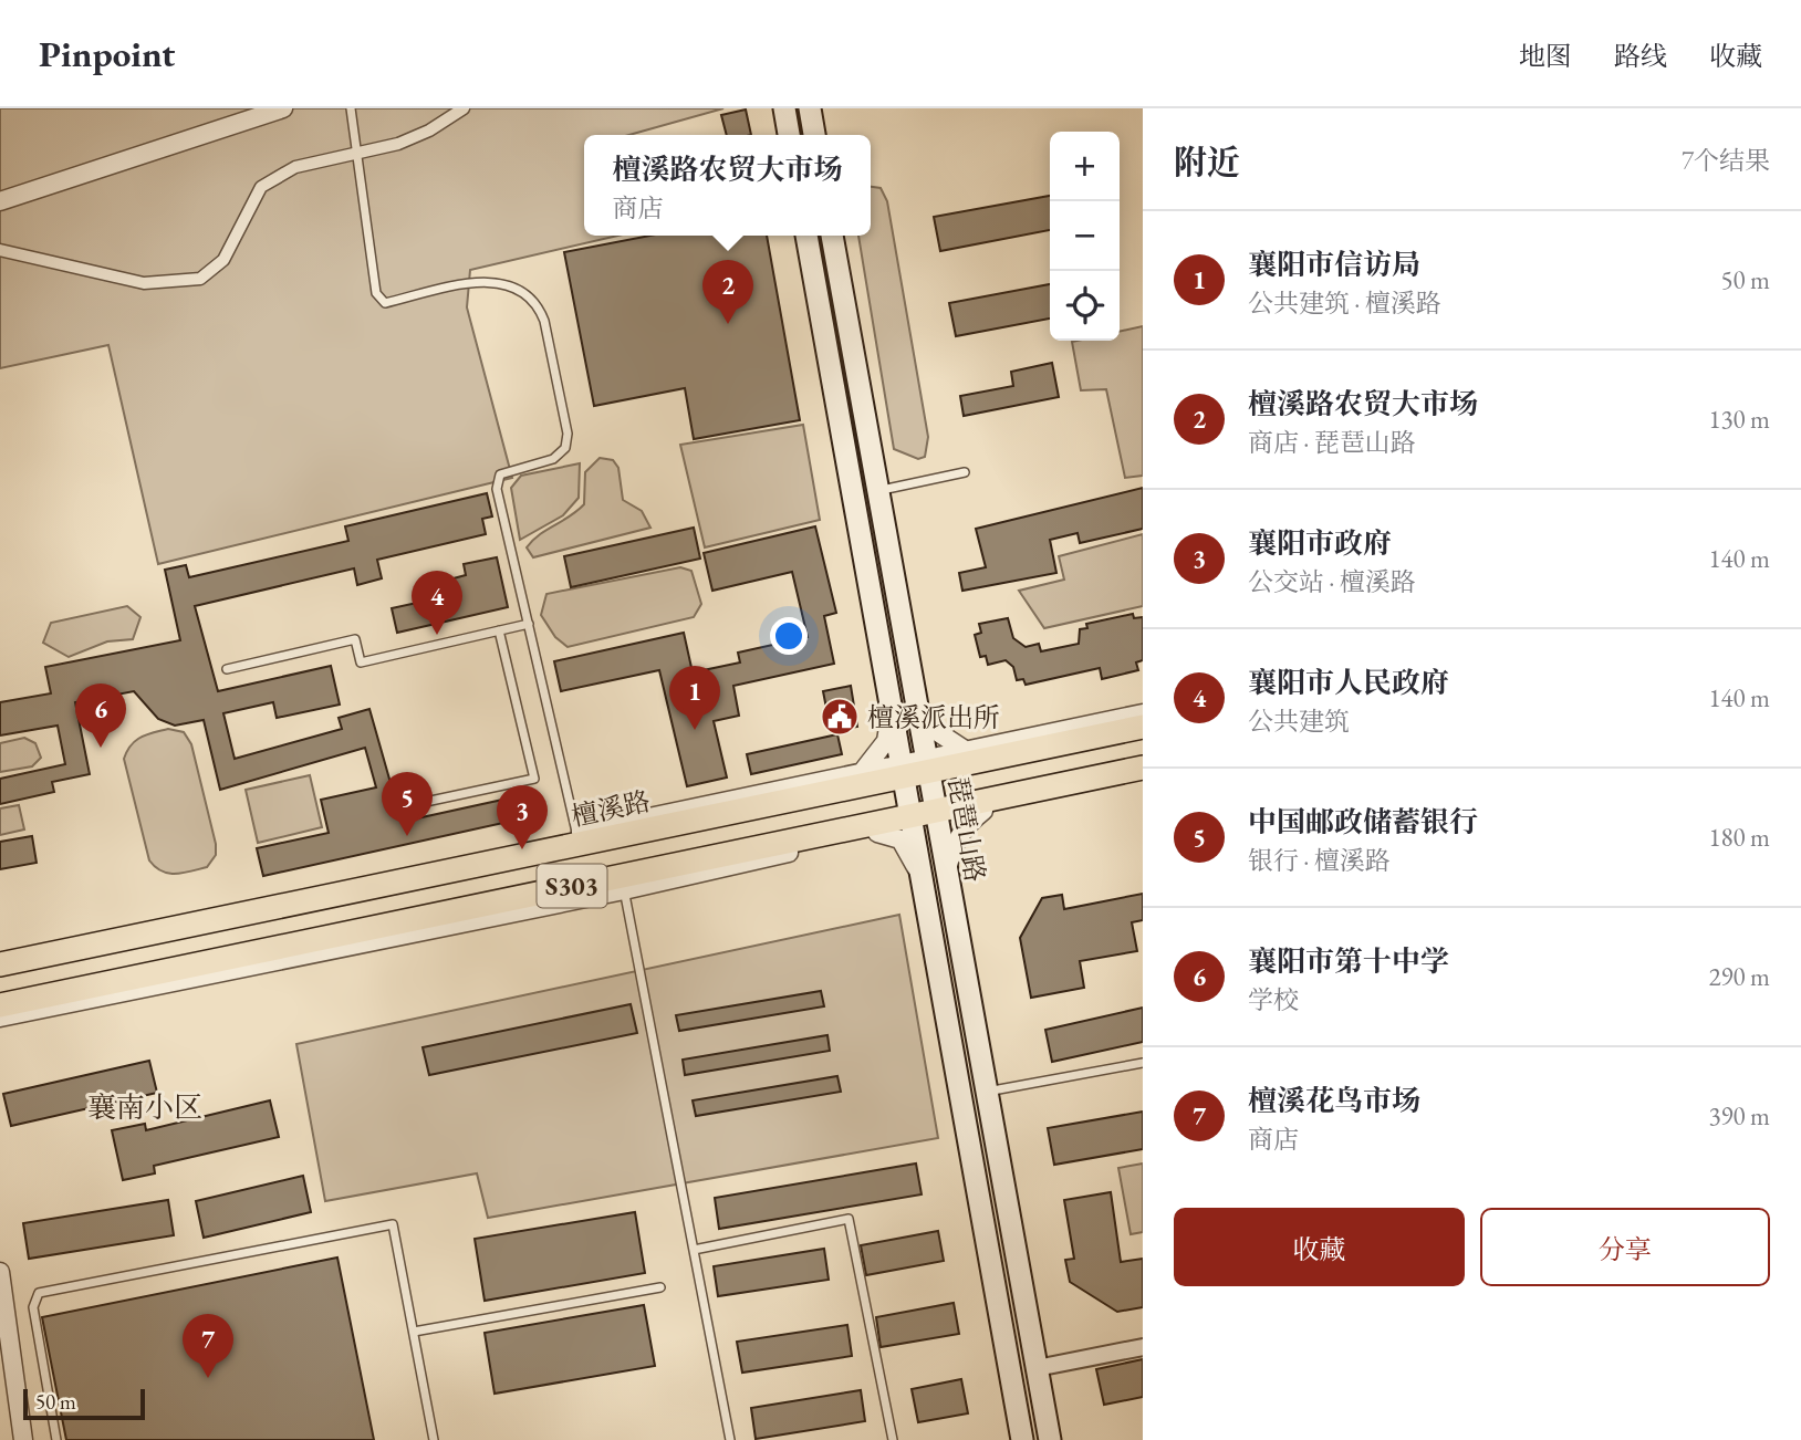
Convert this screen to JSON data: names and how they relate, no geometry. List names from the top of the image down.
{
  "streets": {
    "main road": ["檀溪路", "琵琶山路", "S303"]
  },
  "crossings": [
    ["檀溪路", "琵琶山路"],
    ["琵琶山路", "S303"]
  ],
  "districts": ["襄南小区"],
  "places": {
    "public building": ["檀溪派出所"]
  },
  "scale_bar": "50 m",
  "page": {
    "header": "Pinpoint",
    "nav": ["地图", "路线", "收藏"],
    "heading": ["附近", "7个结果"],
    "map_buttons": ["+", "−"],
    "popup": ["檀溪路农贸大市场", "商店"],
    "list": [
      {
        "mark": "1",
        "name": "襄阳市信访局",
        "note": "公共建筑 · 檀溪路",
        "value": "50 m"
      },
      {
        "mark": "2",
        "name": "檀溪路农贸大市场",
        "note": "商店 · 琵琶山路",
        "value": "130 m"
      },
      {
        "mark": "3",
        "name": "襄阳市政府",
        "note": "公交站 · 檀溪路",
        "value": "140 m"
      },
      {
        "mark": "4",
        "name": "襄阳市人民政府",
        "note": "公共建筑",
        "value": "140 m"
      },
      {
        "mark": "5",
        "name": "中国邮政储蓄银行",
        "note": "银行 · 檀溪路",
        "value": "180 m"
      },
      {
        "mark": "6",
        "name": "襄阳市第十中学",
        "note": "学校",
        "value": "290 m"
      },
      {
        "mark": "7",
        "name": "檀溪花鸟市场",
        "note": "商店",
        "value": "390 m"
      }
    ],
    "pins": [
      "2",
      "4",
      "1",
      "6",
      "5",
      "3",
      "7"
    ],
    "buttons": ["收藏", "分享"],
    "scale": "50 m"
  }
}
